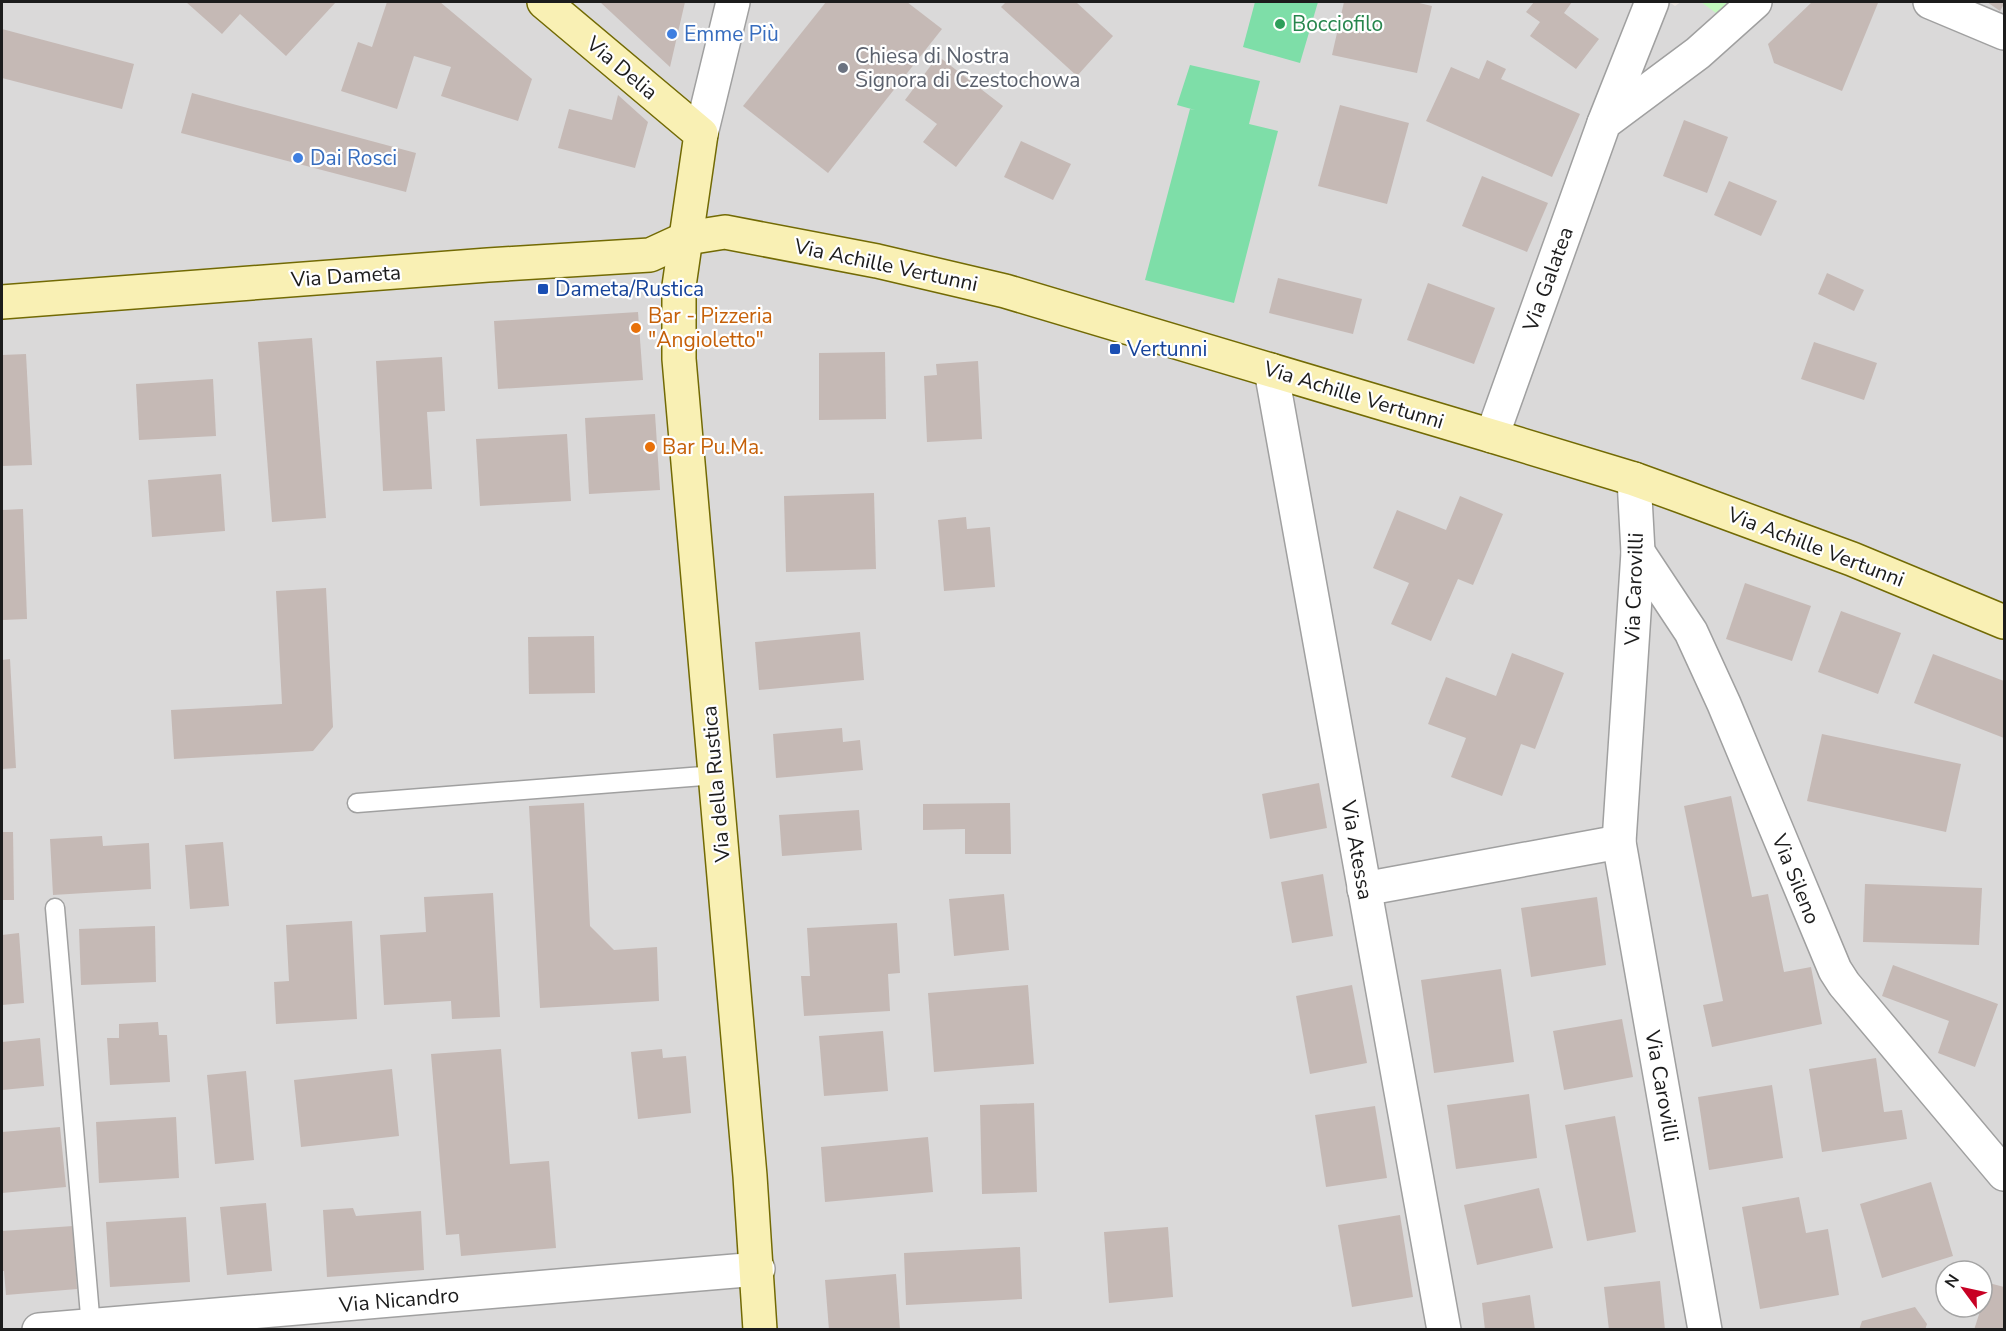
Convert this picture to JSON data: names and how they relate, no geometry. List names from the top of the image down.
{
  "streets": {
    "street": [
      "Via Delia",
      "Via Achille Vertunni",
      "Via Dameta",
      "Via Galatea",
      "Via Carovilli",
      "Via della Rustica",
      "Via Atessa",
      "Via Sileno",
      "Via Nicandro"
    ]
  },
  "crossings": [
    ["Via Delia", "Via della Rustica"],
    ["Via Achille Vertunni", "Via Dameta"],
    ["Via Achille Vertunni", "Via Galatea"],
    ["Via Achille Vertunni", "Via Carovilli"],
    ["Via Achille Vertunni", "Via della Rustica"],
    ["Via Achille Vertunni", "Via Atessa"],
    ["Via Dameta", "Via della Rustica"],
    ["Via Carovilli", "Via Sileno"],
    ["Via della Rustica", "Via Nicandro"]
  ],
  "places": {
    "other": [
      "Bocciofilo",
      "Emme Più",
      "Chiesa di Nostra Signora di Czestochowa",
      "Dai Rosci",
      "Bar - Pizzeria \"Angioletto\"",
      "Bar Pu.Ma."
    ],
    "transit": ["Dameta/Rustica", "Vertunni"]
  },
  "north": "top left"
}
